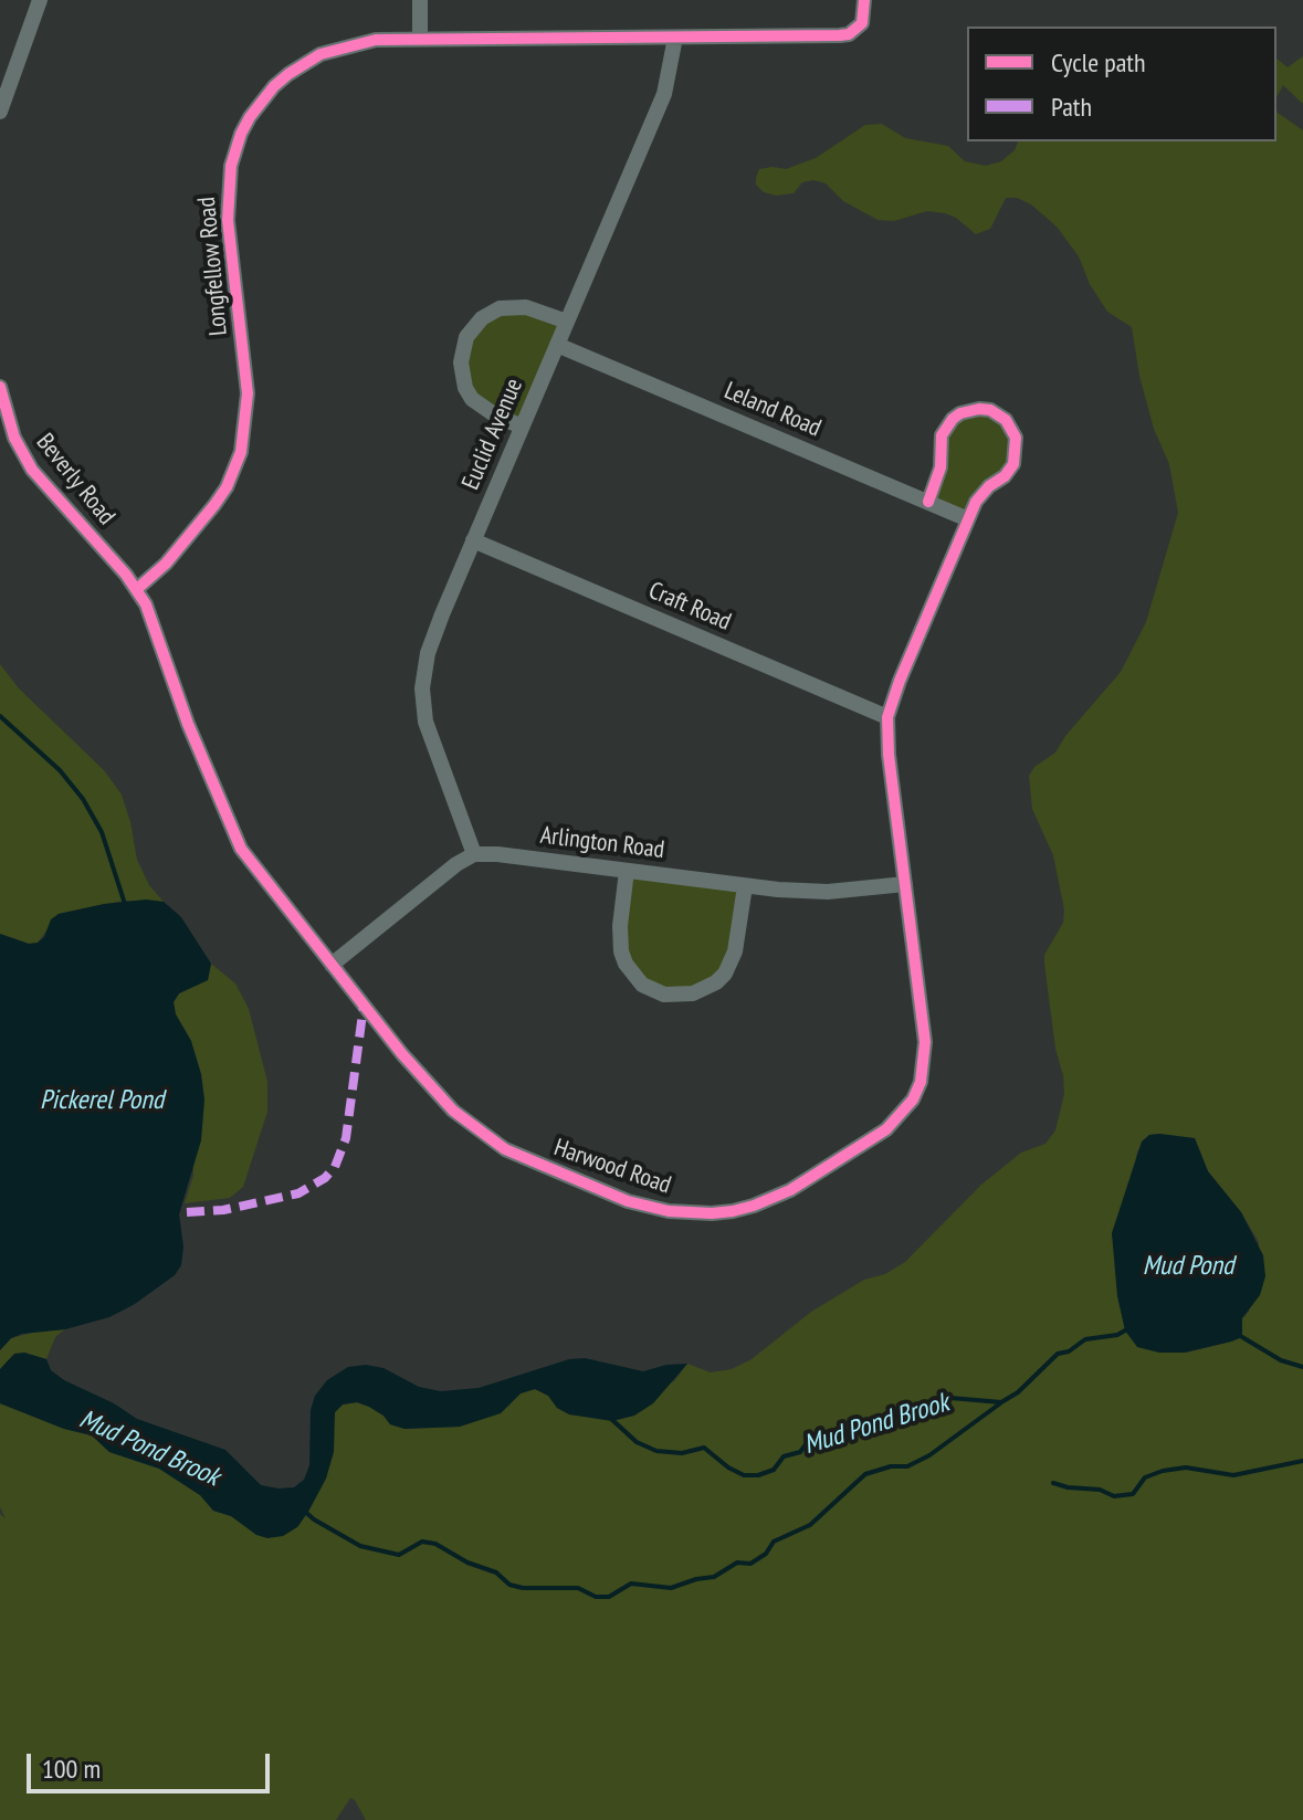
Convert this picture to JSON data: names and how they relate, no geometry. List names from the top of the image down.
{
  "streets": {
    "street": [
      "Longfellow Road",
      "Leland Road",
      "Euclid Avenue",
      "Beverly Road",
      "Craft Road",
      "Arlington Road",
      "Harwood Road"
    ]
  },
  "crossings": [
    ["Longfellow Road", "Euclid Avenue"],
    ["Longfellow Road", "Beverly Road"],
    ["Longfellow Road", "Harwood Road"],
    ["Leland Road", "Euclid Avenue"],
    ["Leland Road", "Harwood Road"],
    ["Euclid Avenue", "Craft Road"],
    ["Euclid Avenue", "Arlington Road"],
    ["Beverly Road", "Harwood Road"],
    ["Craft Road", "Harwood Road"],
    ["Arlington Road", "Harwood Road"]
  ],
  "water": ["Pickerel Pond", "Mud Pond", "Mud Pond Brook"],
  "legend": ["Cycle path", "Path"],
  "scale_bar": "100 m"
}
